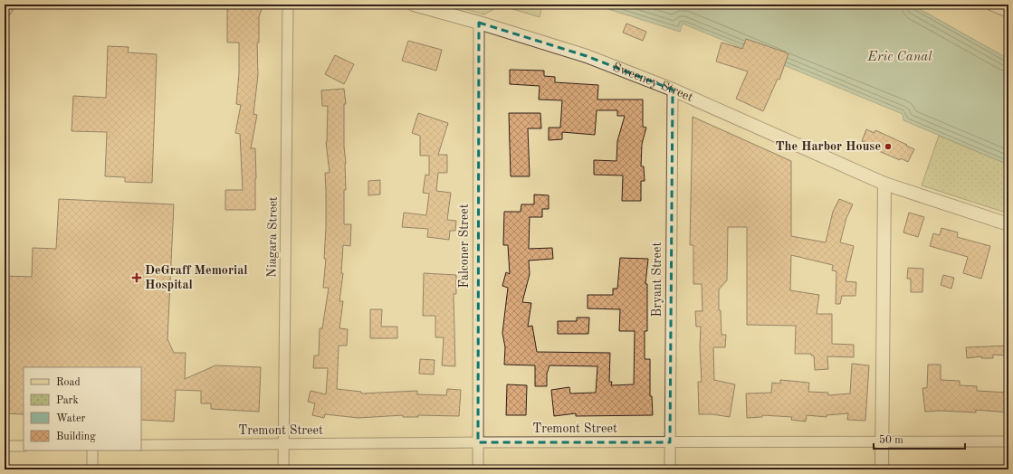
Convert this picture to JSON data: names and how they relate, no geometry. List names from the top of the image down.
{
  "streets": {
    "street": [
      "Sweeney Street",
      "Niagara Street",
      "Falconer Street",
      "Bryant Street",
      "Tremont Street"
    ]
  },
  "crossings": [
    ["Sweeney Street", "Falconer Street"],
    ["Sweeney Street", "Bryant Street"],
    ["Niagara Street", "Tremont Street"],
    ["Falconer Street", "Tremont Street"],
    ["Bryant Street", "Tremont Street"]
  ],
  "water": ["Erie Canal"],
  "places": {
    "other": ["The Harbor House"],
    "health": ["DeGraff Memorial Hospital"]
  },
  "legend": [
    "Road",
    "Park",
    "Water",
    "Building"
  ],
  "scale_bar": "50 m"
}
